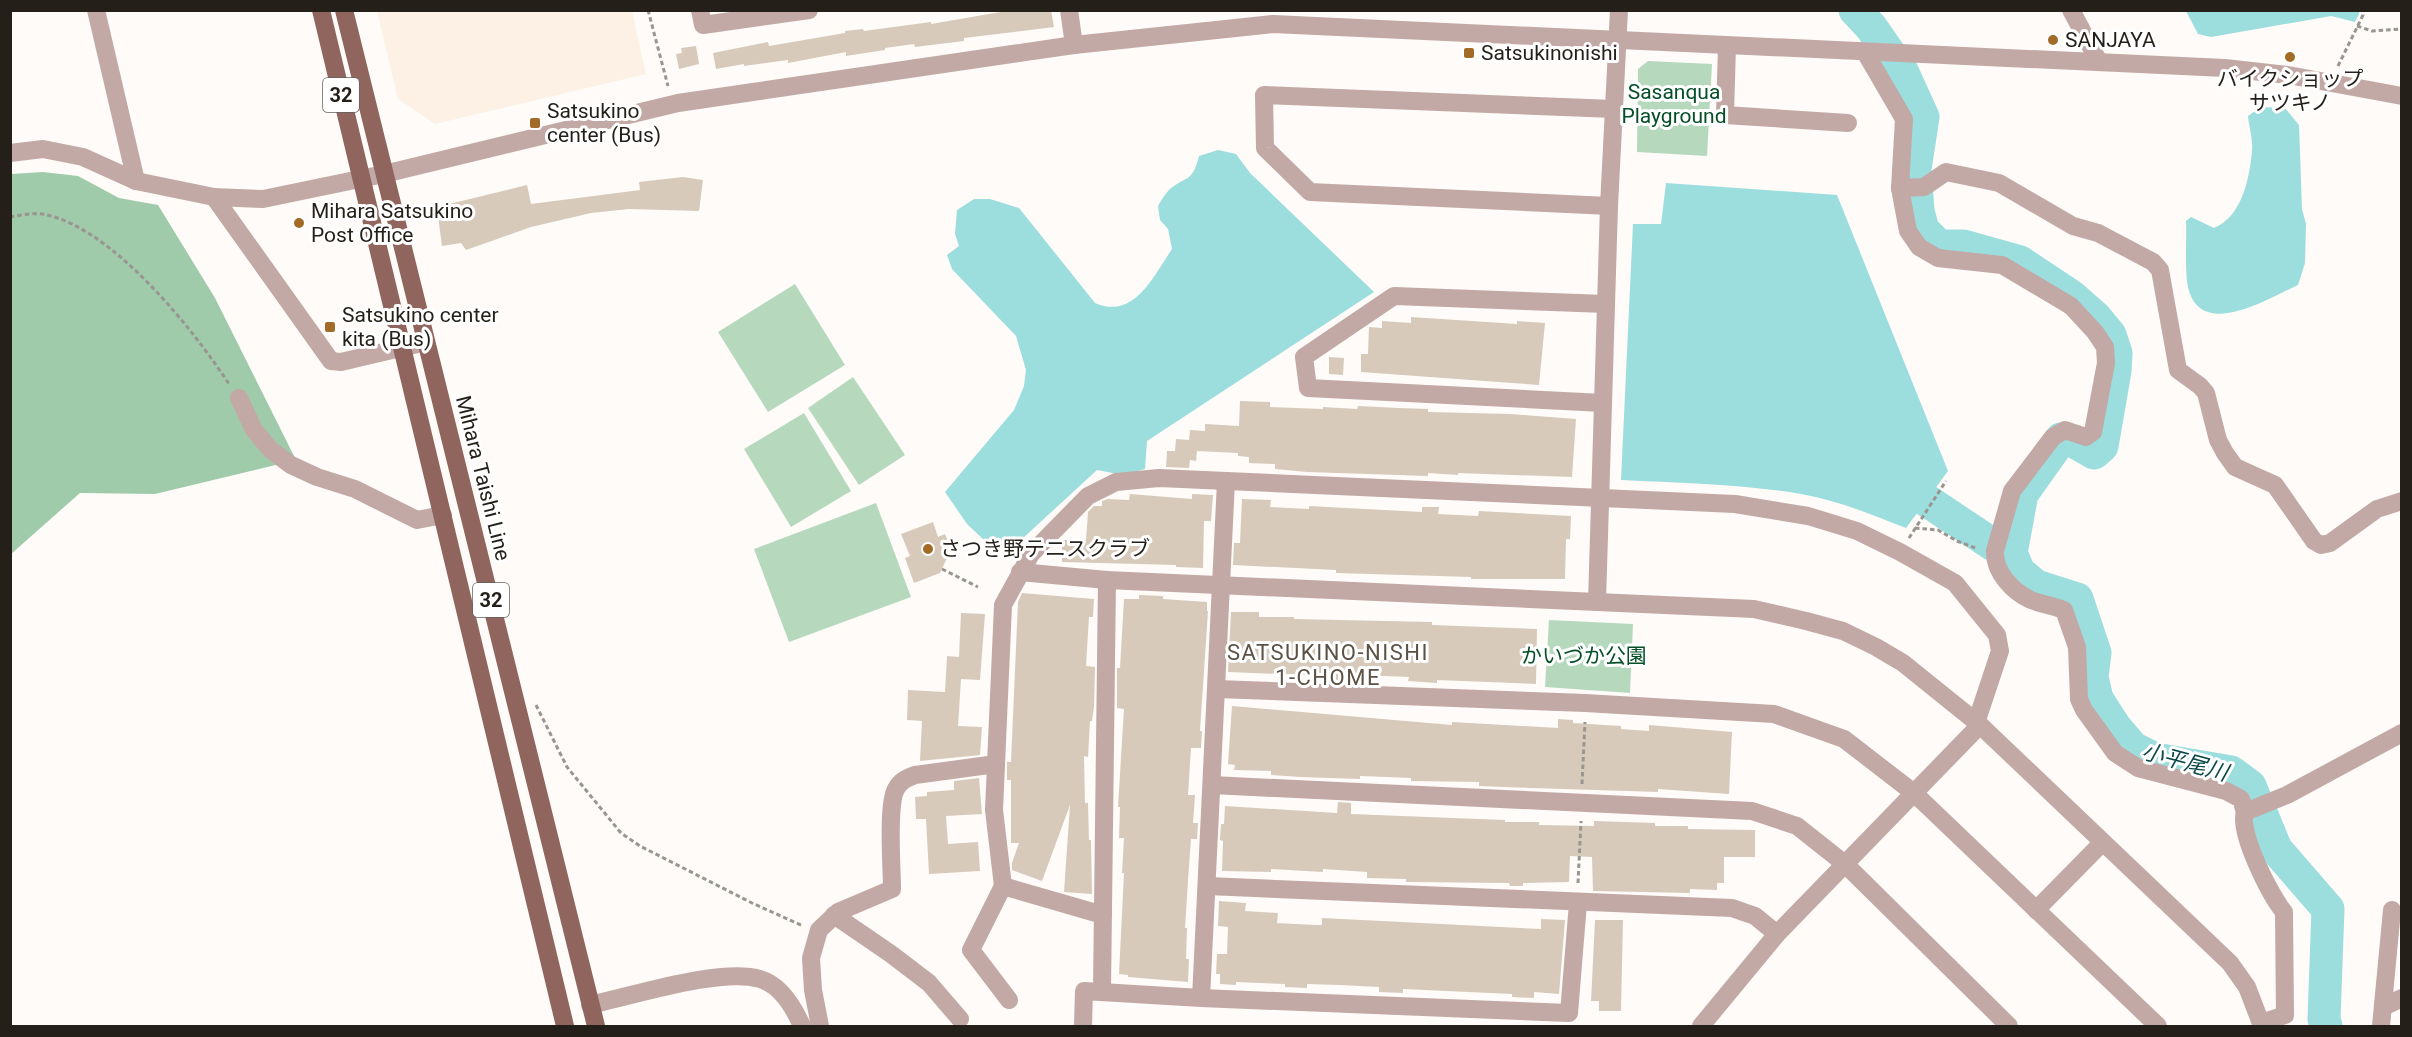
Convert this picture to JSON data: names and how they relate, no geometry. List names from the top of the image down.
{
  "streets": {
    "main road": ["32", "Mihara Taishi Line"]
  },
  "districts": ["SATSUKINO-NISHI 1-CHOME"],
  "water": ["小平尾川"],
  "parks": ["Sasanqua Playground", "かいづか公園"],
  "places": {
    "other": [
      "SANJAYA",
      "バイクショップ サツキノ",
      "Mihara Satsukino Post Office",
      "さつき野テニスクラブ"
    ],
    "transit": ["Satsukinonishi", "Satsukino center (Bus)", "Satsukino center kita (Bus)"]
  }
}
